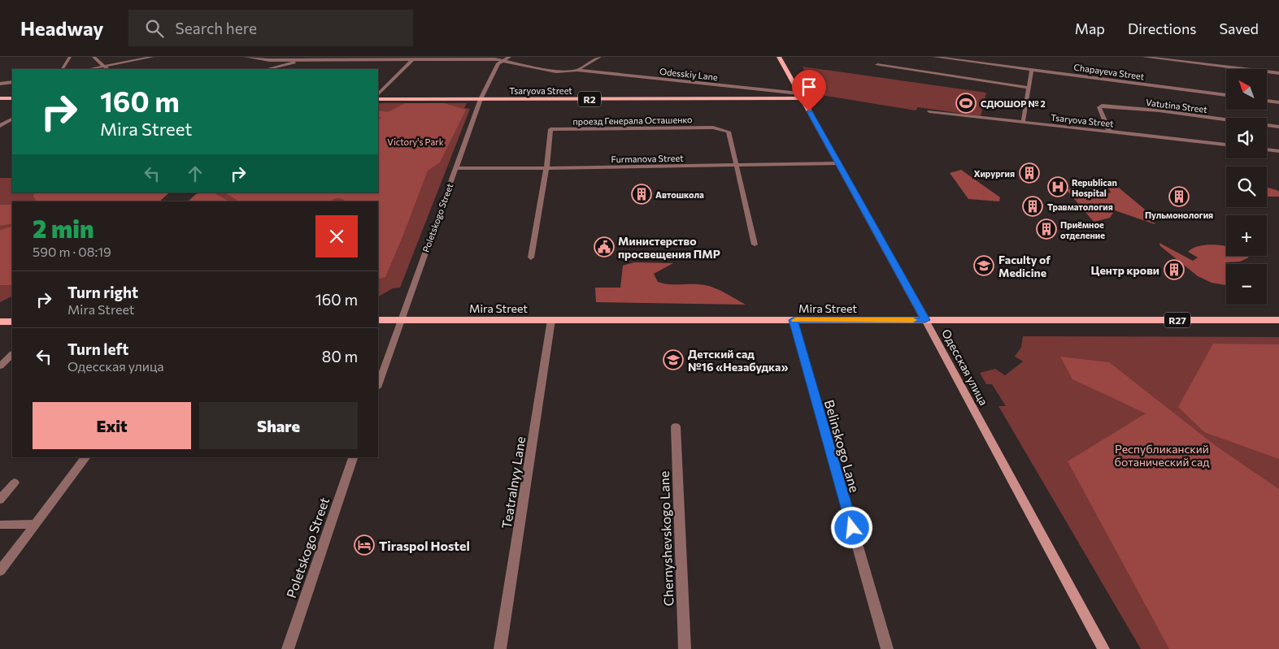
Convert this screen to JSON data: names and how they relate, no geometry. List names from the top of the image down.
{
  "streets": {
    "main road": [
      "Tsaryova Street",
      "R2",
      "Mira Street",
      "R27",
      "Одесская улица"
    ],
    "street": [
      "Chapayeva Street",
      "Odesskiy Lane",
      "Vatutina Street",
      "проезд Генерала Осташенко",
      "Furmanova Street",
      "Poletskogo Street",
      "Belinskogo Lane",
      "Teatralnyy Lane",
      "Chernyshevskogo Lane"
    ]
  },
  "crossings": [
    ["Odesskiy Lane", "Tsaryova Street"],
    ["Odesskiy Lane", "Одесская улица"],
    ["Tsaryova Street", "Vatutina Street"],
    ["Tsaryova Street", "Poletskogo Street"],
    ["Tsaryova Street", "Одесская улица"],
    ["проезд Генерала Осташенко", "Furmanova Street"],
    ["Furmanova Street", "Poletskogo Street"],
    ["Furmanova Street", "Одесская улица"],
    ["Poletskogo Street", "Mira Street"],
    ["Mira Street", "Одесская улица"],
    ["Mira Street", "Belinskogo Lane"],
    ["Mira Street", "Teatralnyy Lane"]
  ],
  "parks": ["Victory's Park", "Республиканский ботанический сад"],
  "places": {
    "sports": ["СДЮШОР № 2"],
    "building": [
      "Хирургия",
      "Автошкола",
      "Пульмонология",
      "Травматология",
      "Приёмное отделение",
      "Центр крови"
    ],
    "hospital": ["Republican Hospital"],
    "public building": ["Министерство просвещения ПМР"],
    "school or university": ["Faculty of Medicine", "Детский сад №16 «Незабудка»"],
    "hotel": ["Tiraspol Hostel"]
  },
  "north": "top left",
  "page": {
    "header": "Headway",
    "search": "Search here",
    "nav": ["Map", "Directions", "Saved"],
    "map_buttons": ["+", "−"],
    "turn": ["160 m", "Mira Street"],
    "heading": ["2 min", "590 m · 08:19"],
    "list": [
      {
        "name": "Turn right",
        "note": "Mira Street",
        "value": "160 m"
      },
      {
        "name": "Turn left",
        "note": "Одесская улица",
        "value": "80 m"
      }
    ],
    "buttons": ["Exit", "Share"]
  }
}
